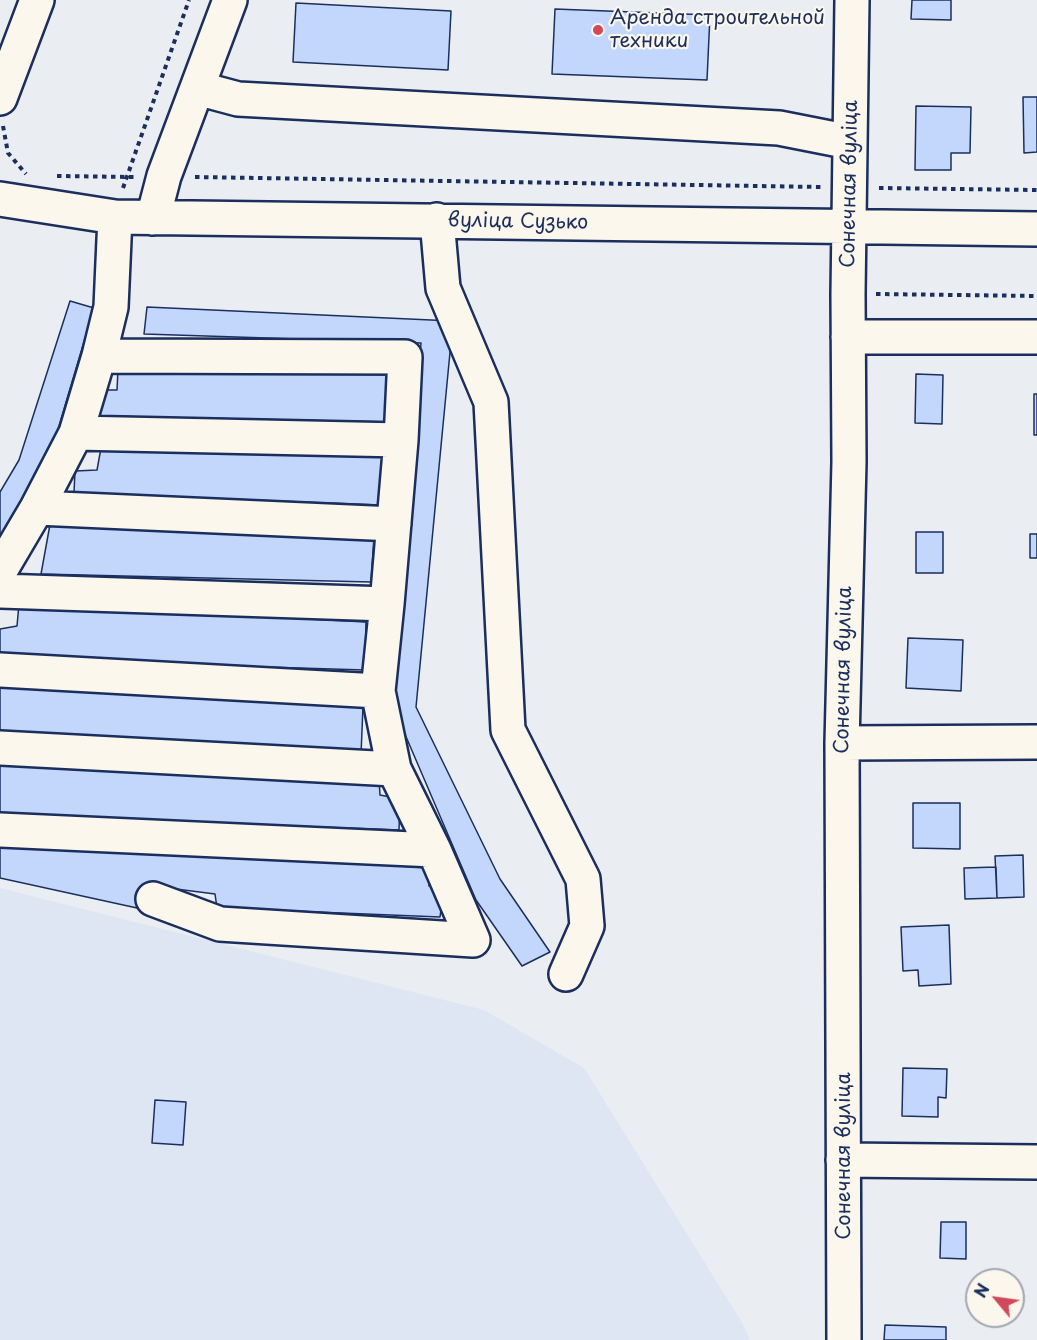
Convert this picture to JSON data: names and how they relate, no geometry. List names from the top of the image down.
{
  "streets": {
    "street": ["Сонечная вуліца", "вуліца Сузько"]
  },
  "crossings": [
    ["Сонечная вуліца", "вуліца Сузько"]
  ],
  "places": ["Аренда строительной техники"],
  "north": "top left"
}
